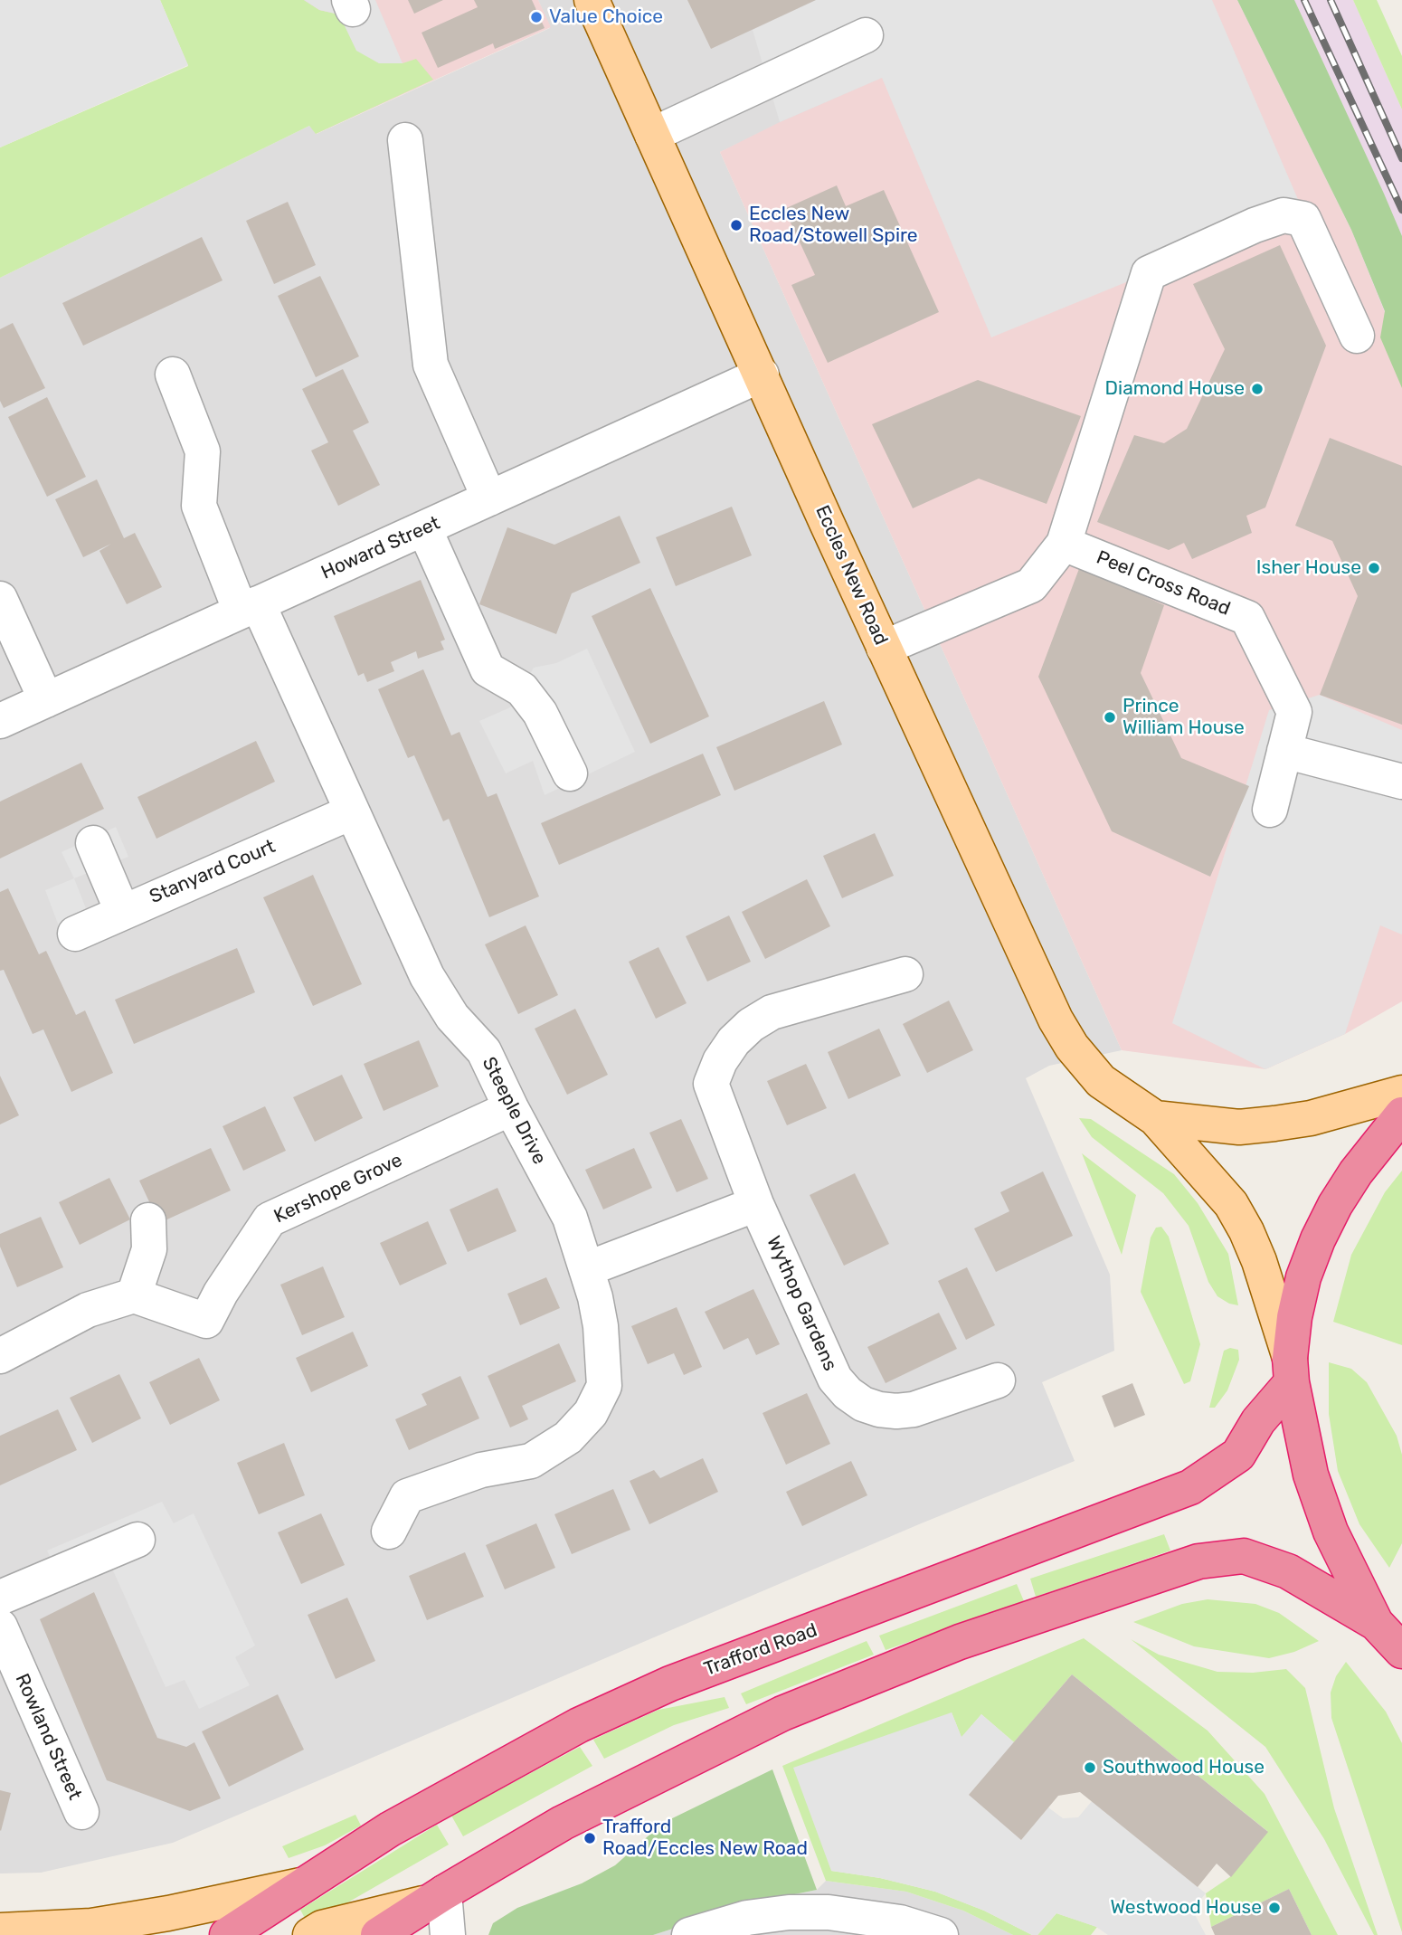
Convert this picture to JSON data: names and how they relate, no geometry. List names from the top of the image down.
{
  "streets": {
    "highway": ["Trafford Road"],
    "main road": ["Eccles New Road"],
    "street": [
      "Howard Street",
      "Peel Cross Road",
      "Stanyard Court",
      "Steeple Drive",
      "Kershope Grove",
      "Wythop Gardens",
      "Rowland Street"
    ]
  },
  "crossings": [
    ["Howard Street", "Eccles New Road"],
    ["Howard Street", "Steeple Drive"],
    ["Eccles New Road", "Trafford Road"],
    ["Stanyard Court", "Steeple Drive"],
    ["Steeple Drive", "Kershope Grove"]
  ],
  "places": [
    "Value Choice",
    "Eccles New Road/Stowell Spire",
    "Diamond House",
    "Isher House",
    "Prince William House",
    "Southwood House",
    "Trafford Road/Eccles New Road",
    "Westwood House"
  ]
}
